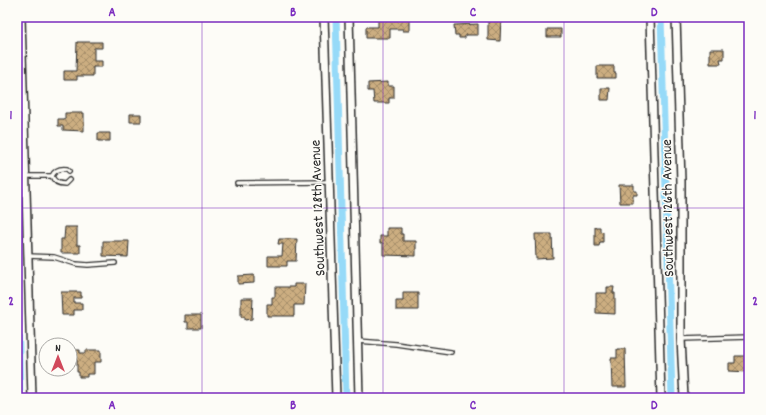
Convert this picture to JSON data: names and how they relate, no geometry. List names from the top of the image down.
{
  "streets": {
    "street": ["Southwest 128th Avenue", "Southwest 126th Avenue"]
  },
  "north": "top",
  "grid": {
    "columns": [
      "A",
      "B",
      "C",
      "D"
    ],
    "rows": ["1", "2"]
  }
}
